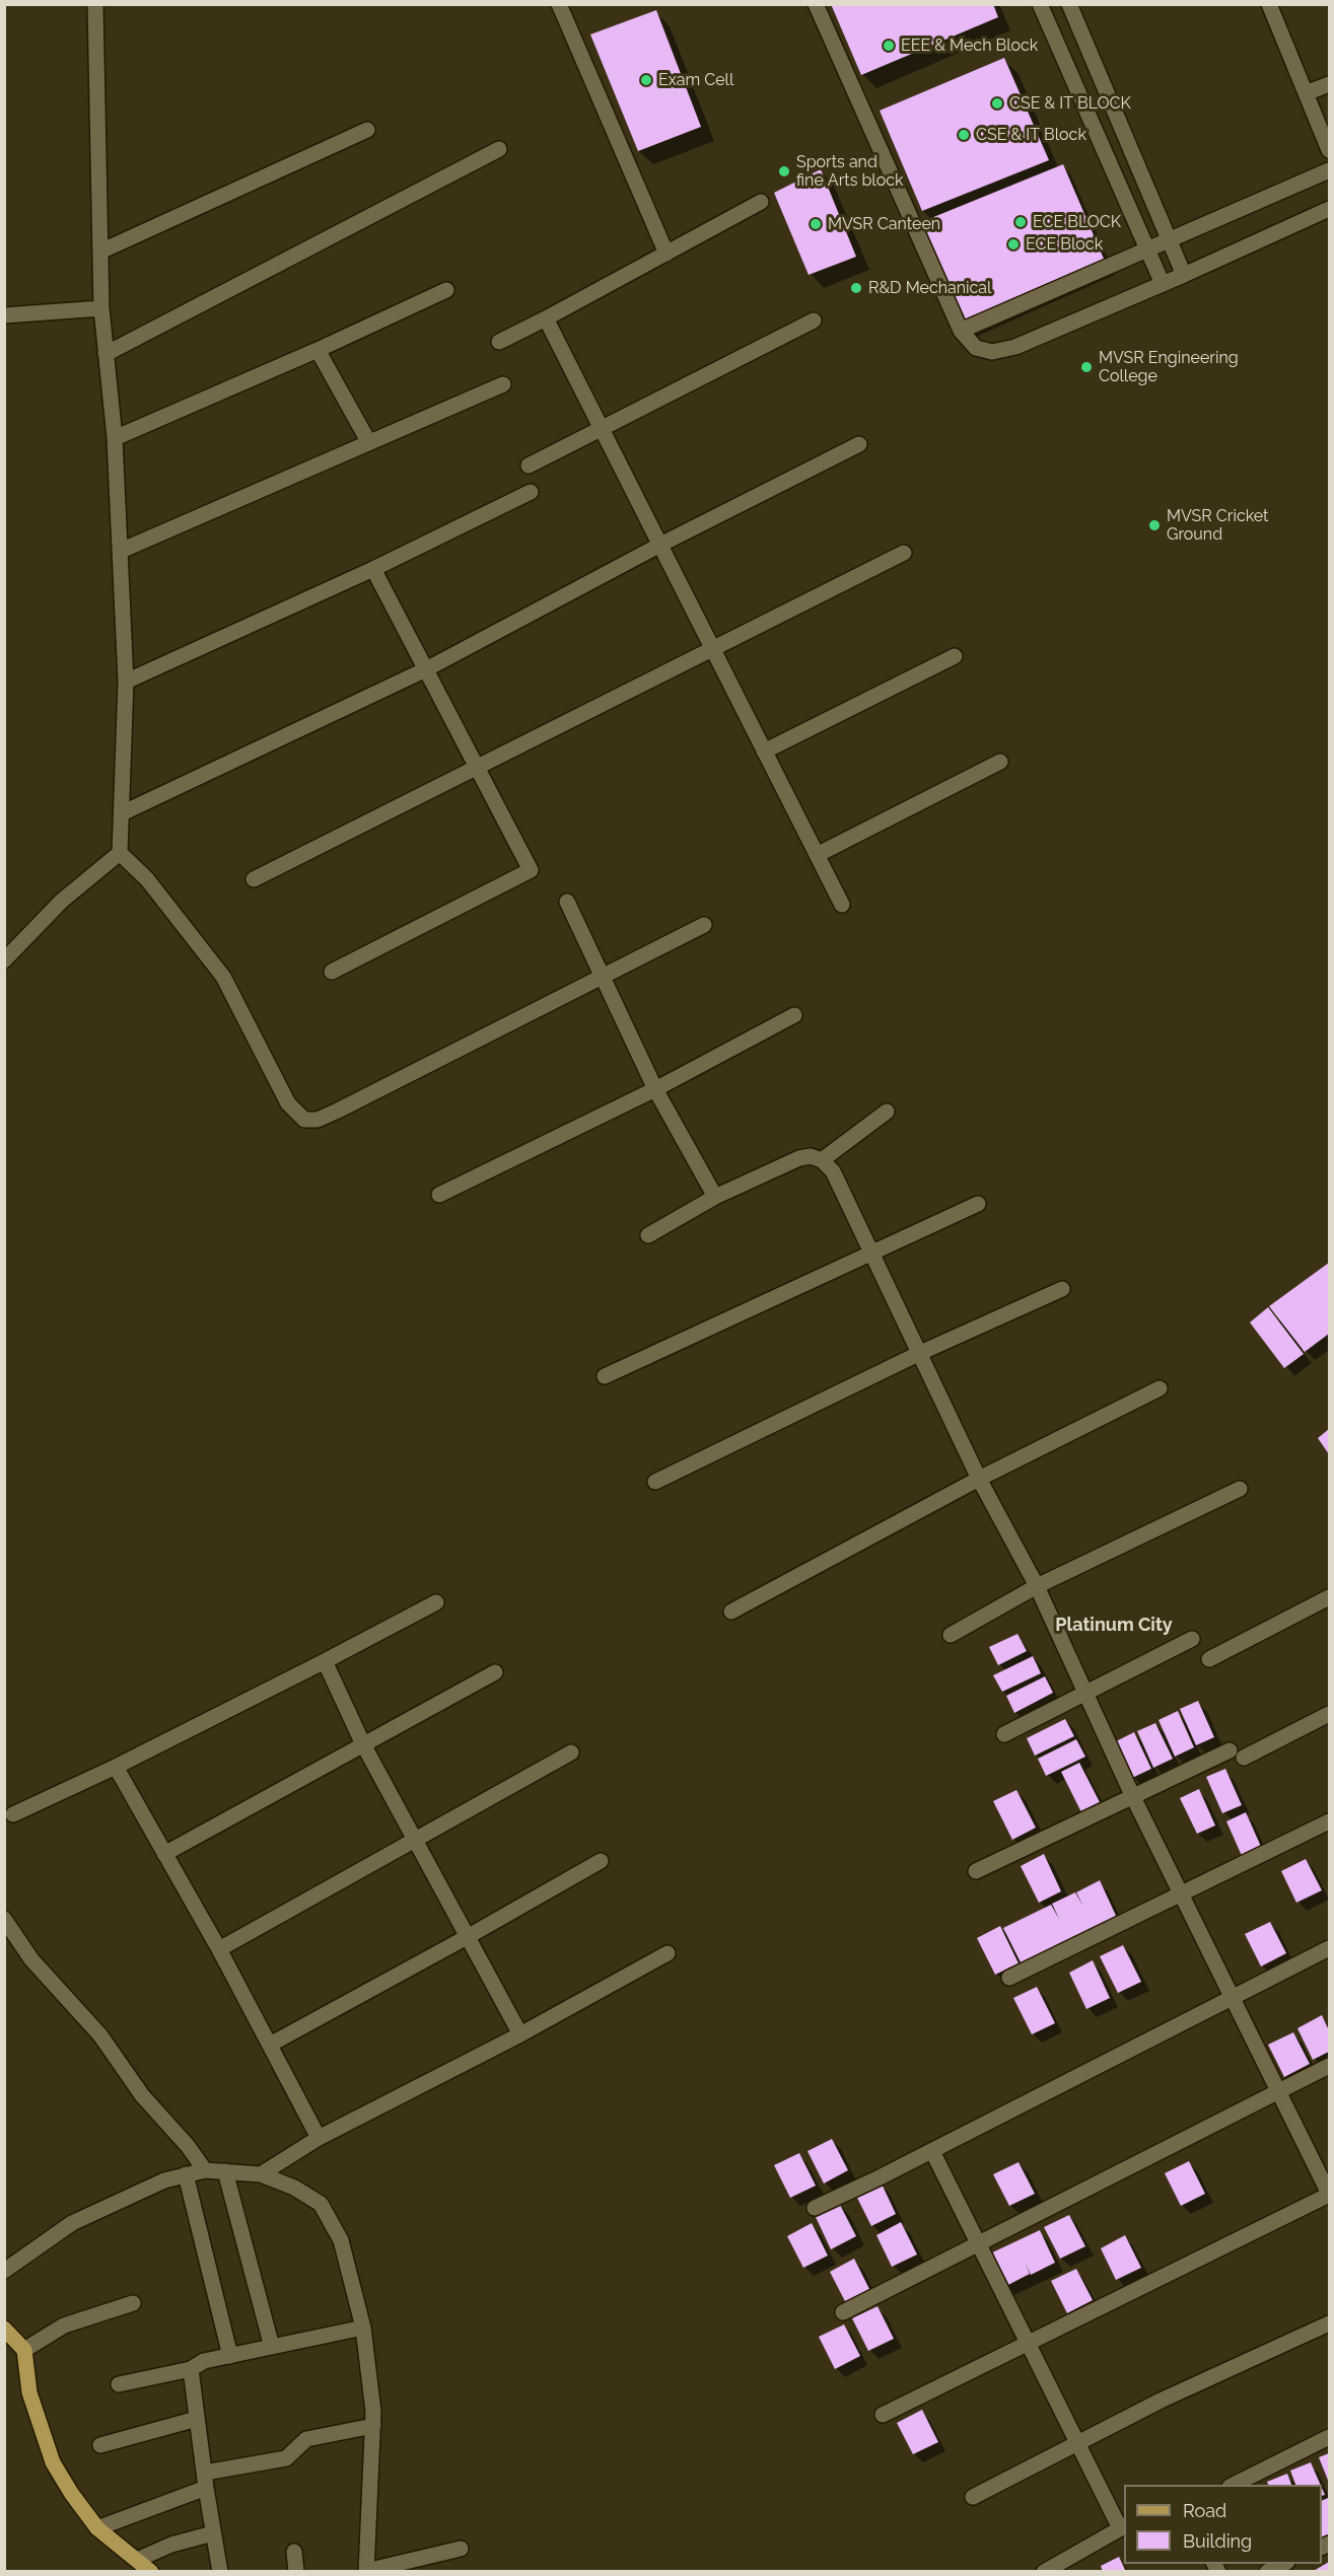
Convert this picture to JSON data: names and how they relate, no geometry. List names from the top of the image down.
{
  "districts": ["Platinum City"],
  "places": [
    "EEE & Mech Block",
    "Exam Cell",
    "CSE & IT BLOCK",
    "CSE & IT Block",
    "Sports and fine Arts block",
    "ECE BLOCK",
    "MVSR Canteen",
    "ECE Block",
    "R&D Mechanical",
    "MVSR Engineering College",
    "MVSR Cricket Ground"
  ],
  "legend": ["Road", "Building"]
}
